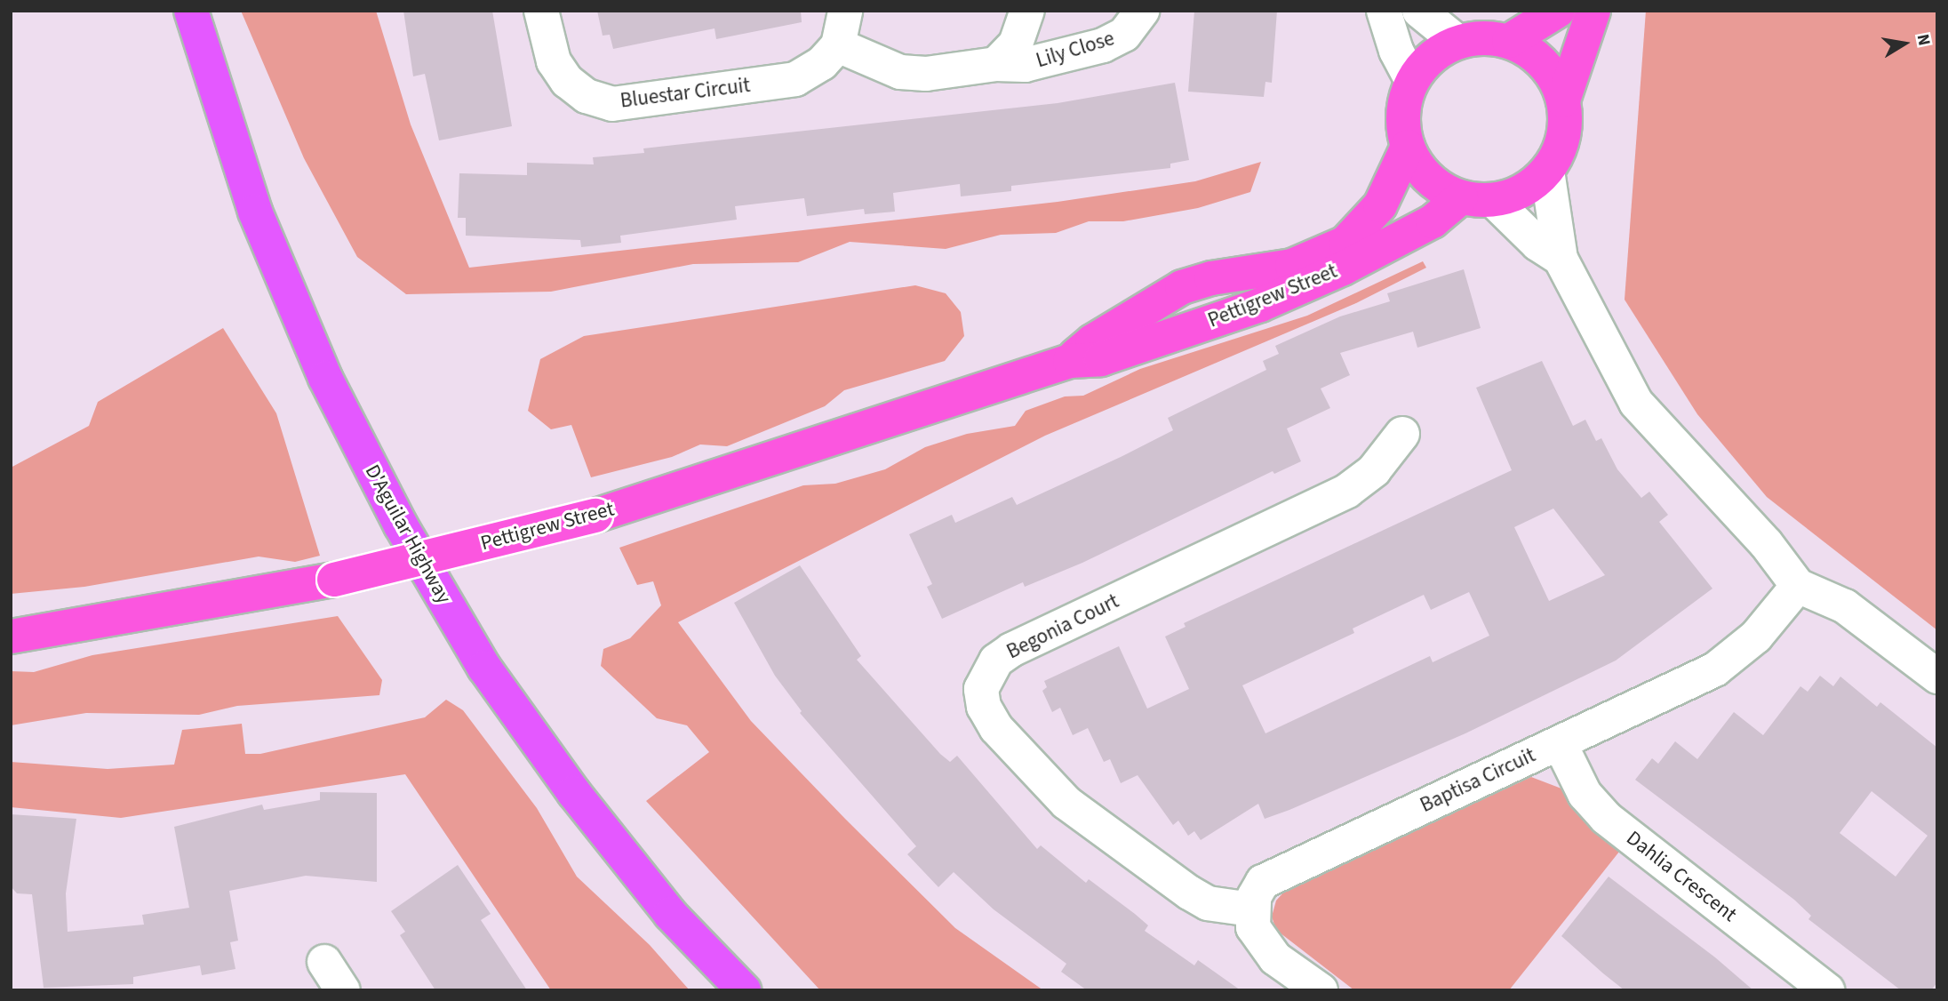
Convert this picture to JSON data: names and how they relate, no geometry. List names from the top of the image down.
{
  "streets": {
    "highway": ["D'Aguilar Highway"],
    "main road": ["Pettigrew Street"],
    "street": [
      "Lily Close",
      "Bluestar Circuit",
      "Begonia Court",
      "Baptisa Circuit",
      "Dahlia Crescent"
    ]
  },
  "crossings": [
    ["Lily Close", "Bluestar Circuit"],
    ["Begonia Court", "Baptisa Circuit"],
    ["Baptisa Circuit", "Dahlia Crescent"]
  ],
  "north": "right"
}
